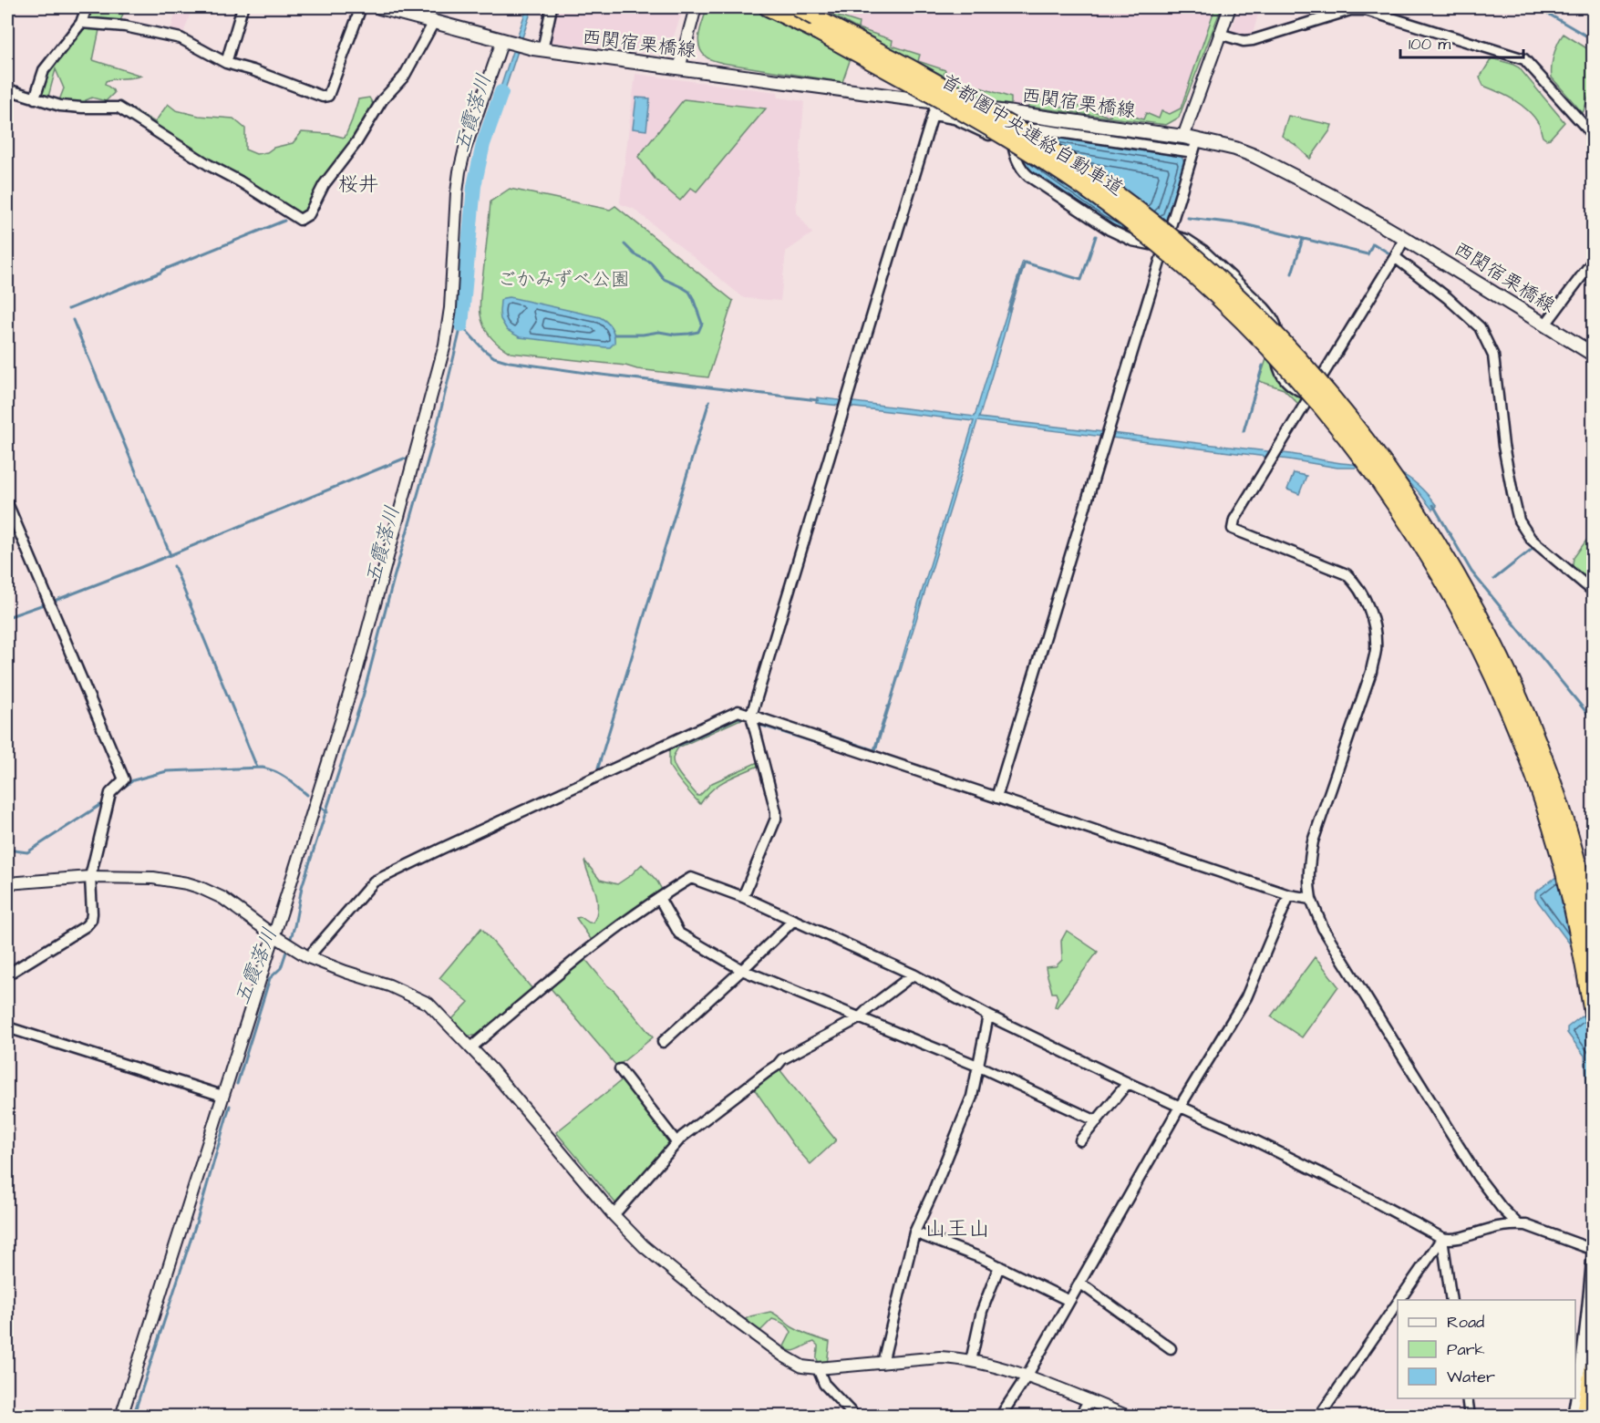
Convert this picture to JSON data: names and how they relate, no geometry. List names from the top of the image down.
{
  "streets": {
    "highway": ["首都圏中央連絡自動車道"],
    "main road": ["西関宿栗橋線"]
  },
  "districts": ["桜井", "山王山"],
  "water": ["五霞落川"],
  "parks": ["ごかみずべ公園"],
  "legend": ["Road", "Park", "Water"],
  "scale_bar": "100 m"
}
